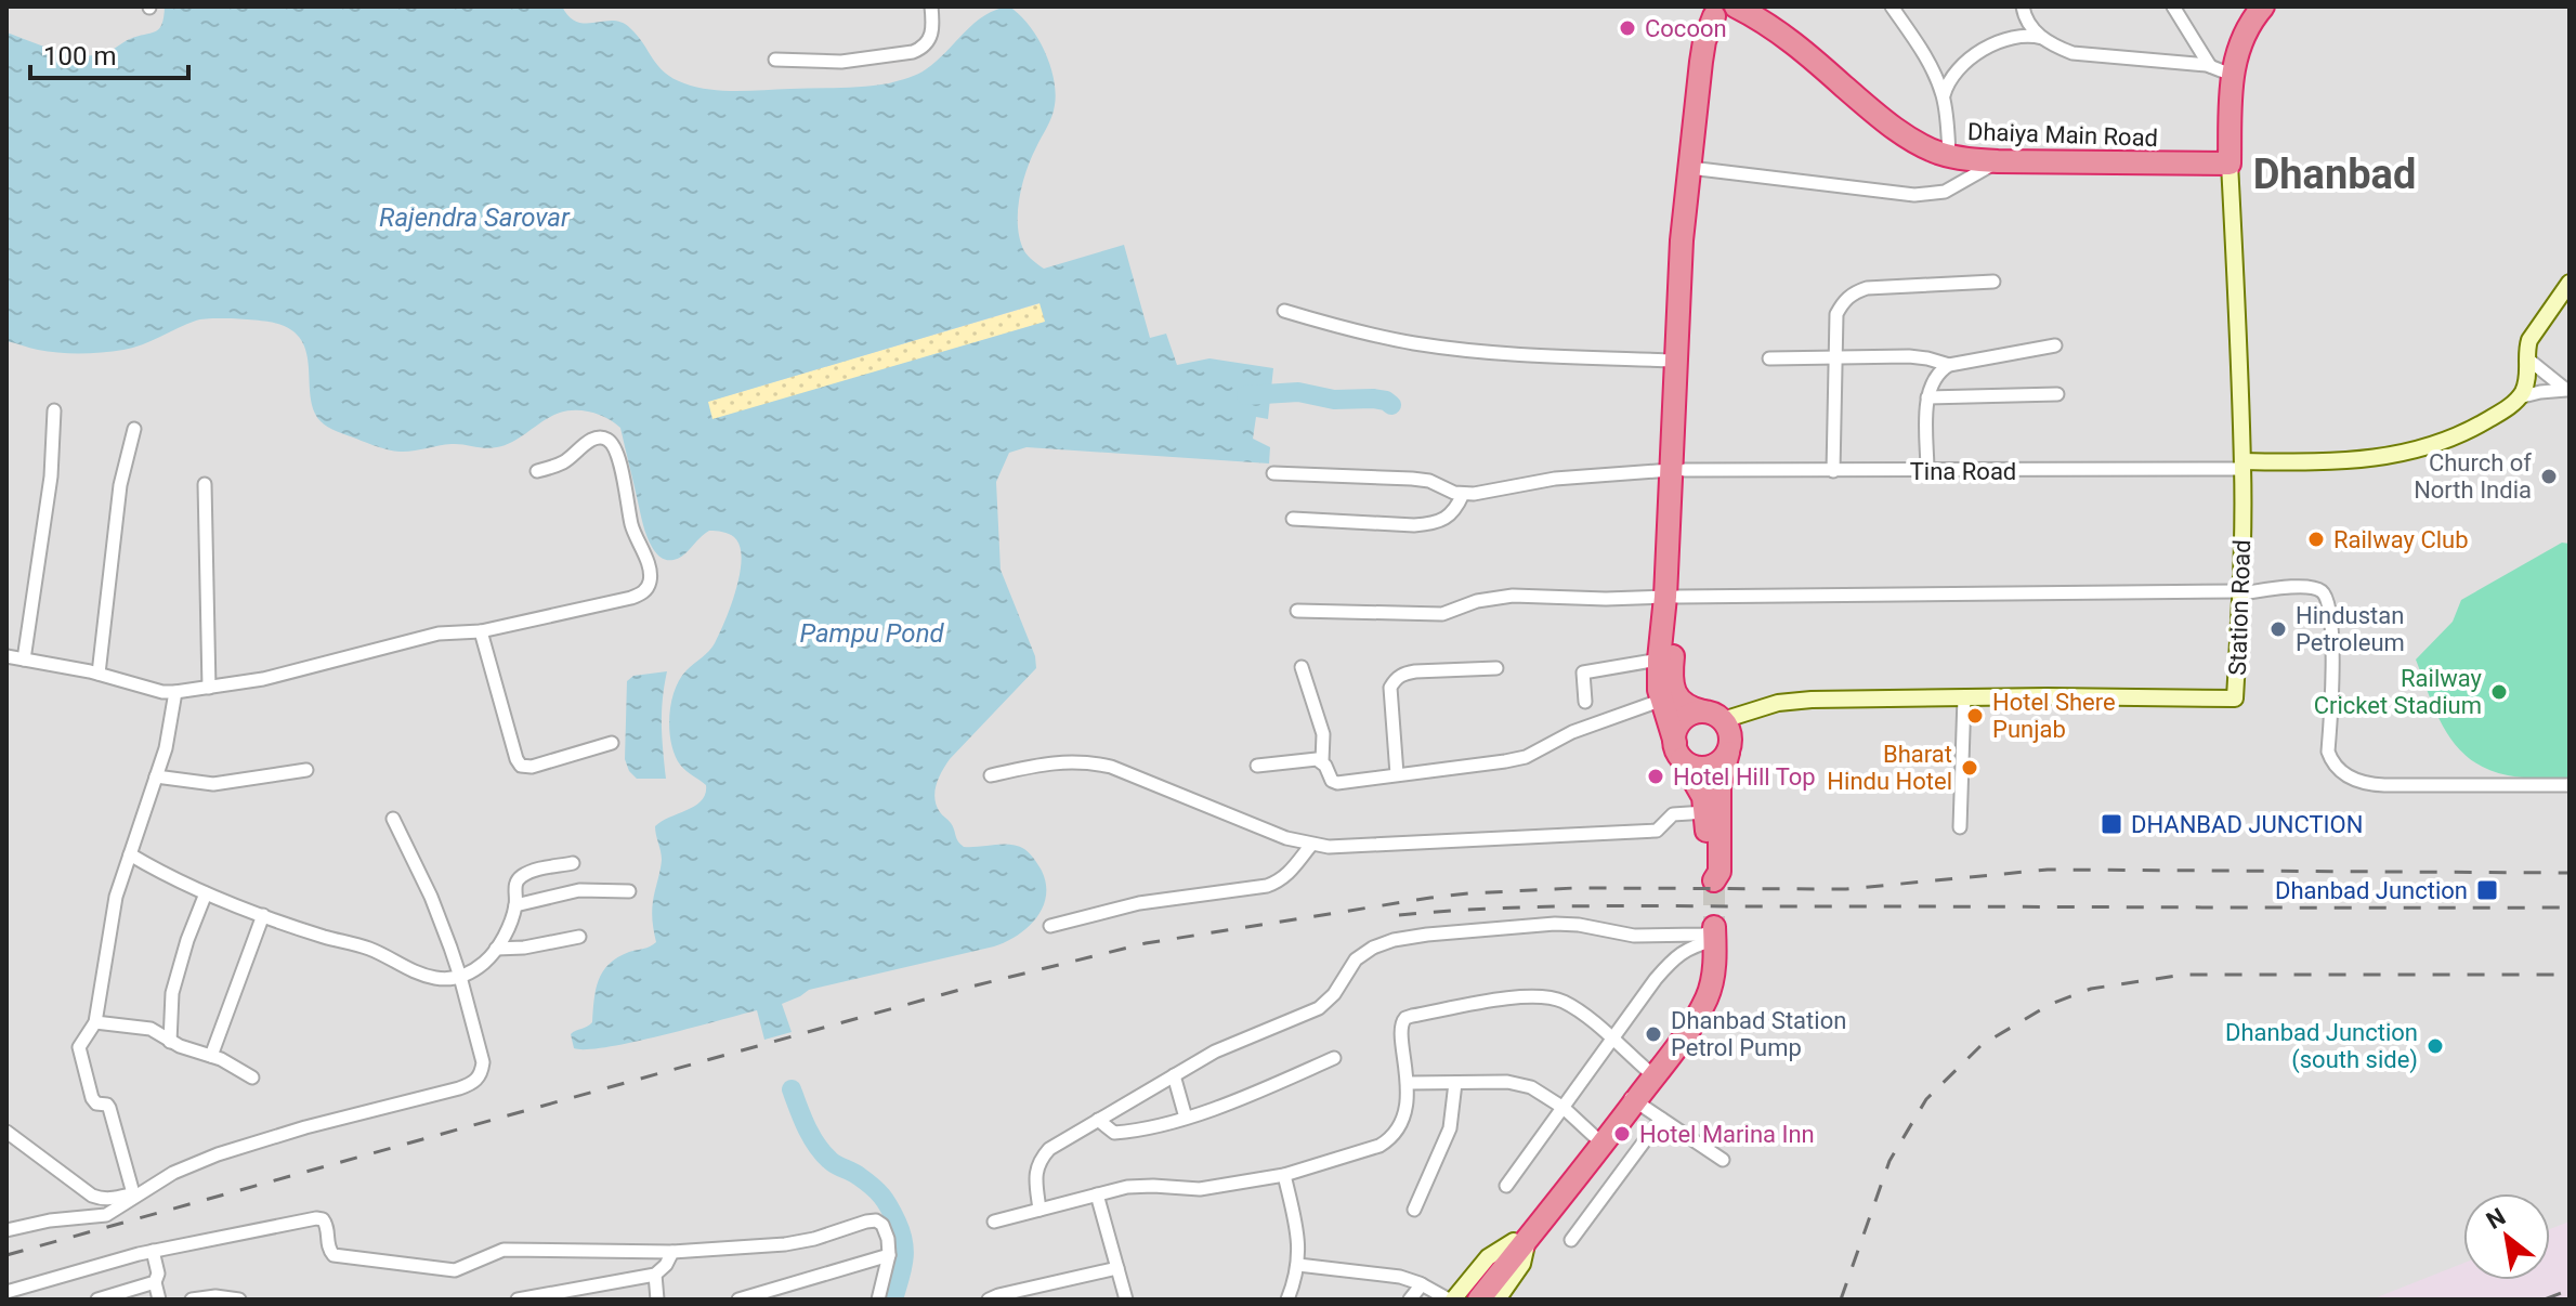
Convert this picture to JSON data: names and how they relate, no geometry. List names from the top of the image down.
{
  "streets": {
    "highway": ["Dhaiya Main Road"],
    "street": ["Tina Road", "Station Road"]
  },
  "crossings": [
    ["Dhaiya Main Road", "Station Road"],
    ["Tina Road", "Station Road"]
  ],
  "districts": ["Dhanbad"],
  "water": ["Rajendra Sarovar", "Pampu Pond"],
  "places": {
    "other": [
      "Cocoon",
      "Church of North India",
      "Railway Club",
      "Hindustan Petroleum",
      "Railway Cricket Stadium",
      "Hotel Shere Punjab",
      "Bharat Hindu Hotel",
      "Hotel Hill Top",
      "Dhanbad Station Petrol Pump",
      "Dhanbad Junction (south side)",
      "Hotel Marina Inn"
    ],
    "transit": ["DHANBAD JUNCTION", "Dhanbad Junction"]
  },
  "scale_bar": "100 m",
  "north": "top left"
}
